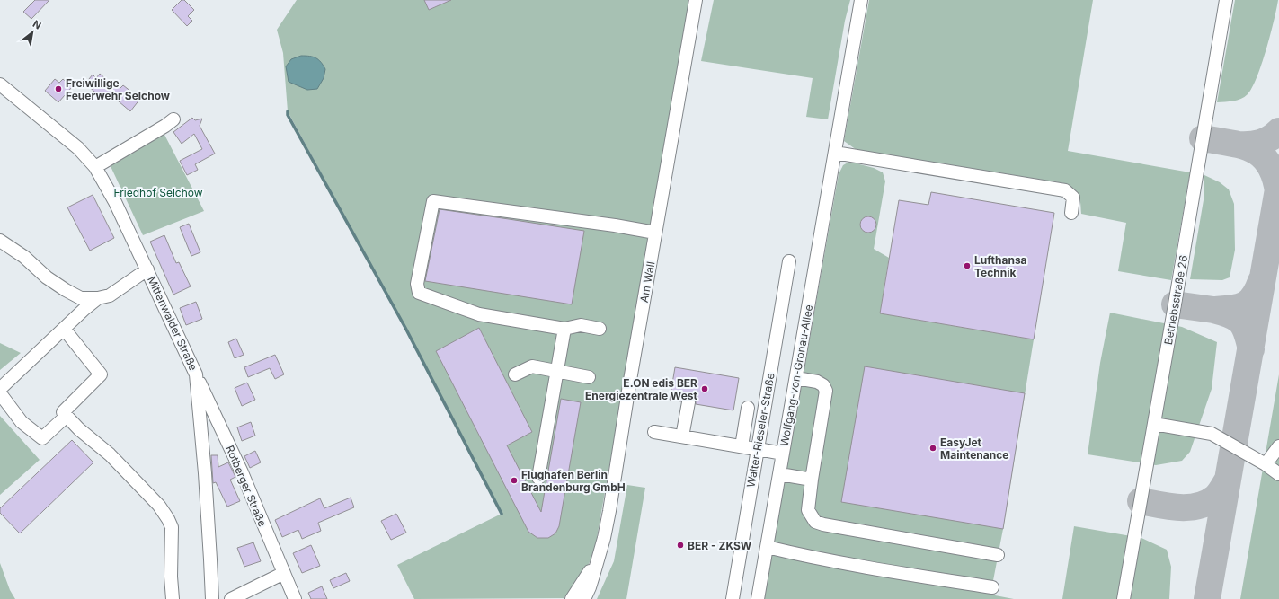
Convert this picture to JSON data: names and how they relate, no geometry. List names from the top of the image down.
{
  "streets": {
    "street": [
      "Am Wall",
      "Betriebsstraße 26",
      "Mittenwalder Straße",
      "Wolfgang-von-Gronau-Allee",
      "Walter-Rieseler-Straße",
      "Rotberger Straße"
    ]
  },
  "crossings": [
    ["Mittenwalder Straße", "Rotberger Straße"]
  ],
  "parks": ["Friedhof Selchow"],
  "places": [
    "Freiwillige Feuerwehr Selchow",
    "Lufthansa Technik",
    "E.ON edis BER Energiezentrale West",
    "EasyJet Maintenance",
    "Flughafen Berlin Brandenburg GmbH",
    "BER - ZKSW"
  ],
  "north": "top right"
}
